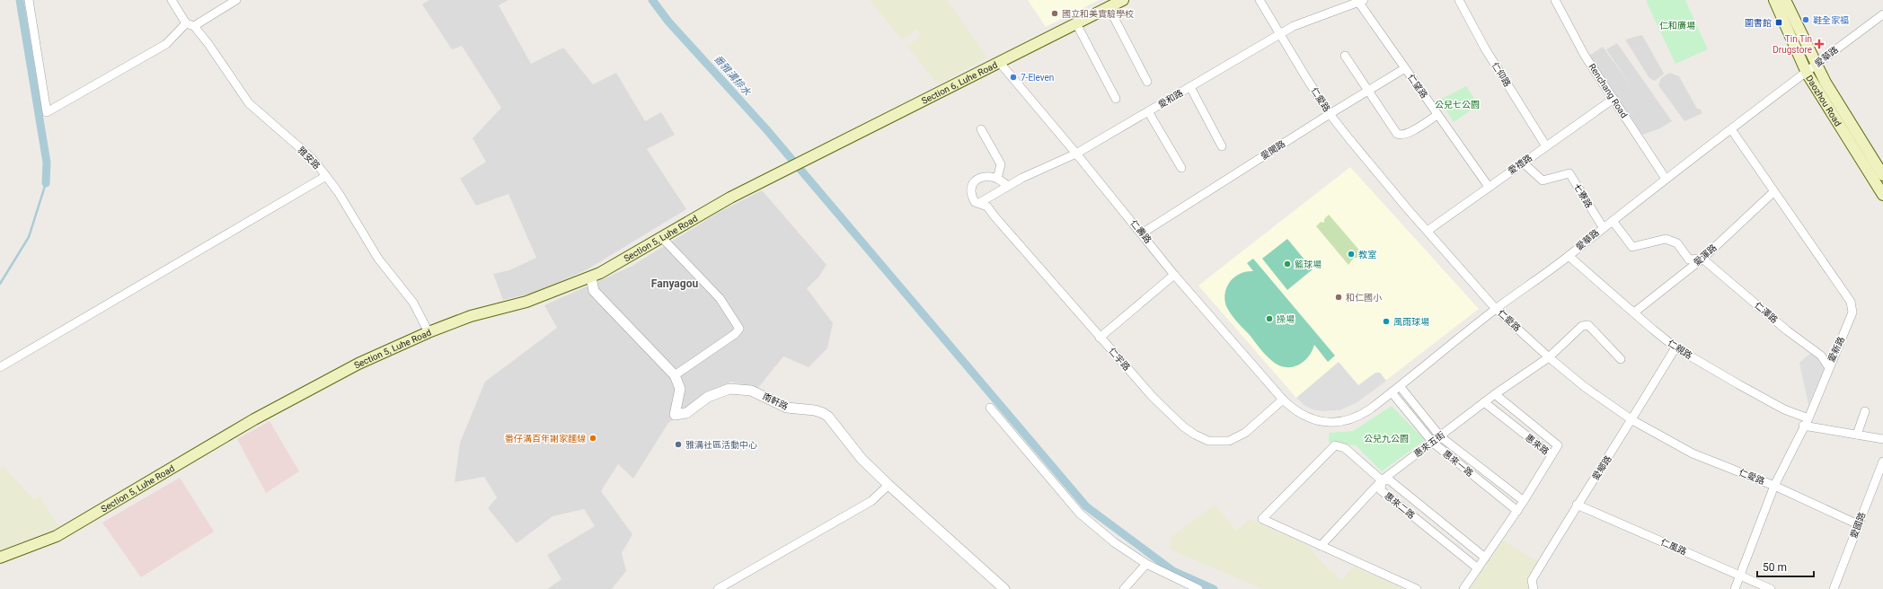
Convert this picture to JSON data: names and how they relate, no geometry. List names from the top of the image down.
{
  "streets": {
    "main road": ["Section 6, Luhe Road", "Daozhou Road", "Section 5, Luhe Road"],
    "street": [
      "愛華路",
      "仁仰路",
      "仁望路",
      "Renchang Road",
      "愛和路",
      "仁愛路",
      "愛聞路",
      "雅安路",
      "愛禮路",
      "七寮路",
      "仁壽路",
      "愛渾路",
      "仁澤路",
      "仁親路",
      "愛新路",
      "仁宇路",
      "南軒路",
      "惠來五街",
      "惠來路",
      "惠來一路",
      "愛鄉路",
      "惠來二路",
      "愛國路",
      "仁風路"
    ]
  },
  "crossings": [
    ["愛華路", "Renchang Road"],
    ["愛華路", "仁愛路"],
    ["愛華路", "Daozhou Road"],
    ["愛華路", "七寮路"],
    ["愛華路", "仁壽路"],
    ["愛華路", "仁親路"],
    ["愛華路", "愛新路"],
    ["愛華路", "仁宇路"],
    ["愛華路", "惠來一路"],
    ["仁仰路", "愛禮路"],
    ["Section 6, Luhe Road", "仁壽路"],
    ["Section 6, Luhe Road", "Section 5, Luhe Road"],
    ["仁望路", "愛和路"],
    ["仁望路", "愛聞路"],
    ["仁望路", "愛禮路"],
    ["Renchang Road", "愛禮路"],
    ["愛和路", "仁愛路"],
    ["愛和路", "仁壽路"],
    ["愛和路", "仁宇路"],
    ["仁愛路", "愛聞路"],
    ["仁愛路", "愛禮路"],
    ["仁愛路", "愛新路"],
    ["仁愛路", "惠來五街"],
    ["仁愛路", "愛鄉路"],
    ["仁愛路", "愛國路"],
    ["愛聞路", "仁壽路"],
    ["雅安路", "Section 5, Luhe Road"],
    ["愛禮路", "七寮路"],
    ["仁壽路", "仁宇路"],
    ["Section 5, Luhe Road", "南軒路"],
    ["愛渾路", "仁澤路"],
    ["愛渾路", "仁親路"],
    ["愛渾路", "愛新路"],
    ["仁澤路", "愛新路"],
    ["仁親路", "愛新路"],
    ["仁親路", "愛鄉路"],
    ["愛新路", "仁風路"],
    ["惠來五街", "惠來路"],
    ["惠來五街", "惠來一路"],
    ["惠來五街", "惠來二路"],
    ["愛鄉路", "仁風路"]
  ],
  "districts": ["Fanyagou"],
  "water": ["番雅溝排水"],
  "parks": ["仁和廣場", "公兒七公園", "公兒九公園"],
  "places": {
    "other": [
      "國立和美實驗學校",
      "鞋全家福",
      "7-Eleven",
      "教室",
      "籃球場",
      "和仁國小",
      "操場",
      "風雨球場",
      "番仔溝百年謝家麵線",
      "雅溝社區活動中心"
    ],
    "transit": ["圖書館"],
    "health": ["Tin Tin Drugstore"]
  },
  "scale_bar": "50 m"
}
